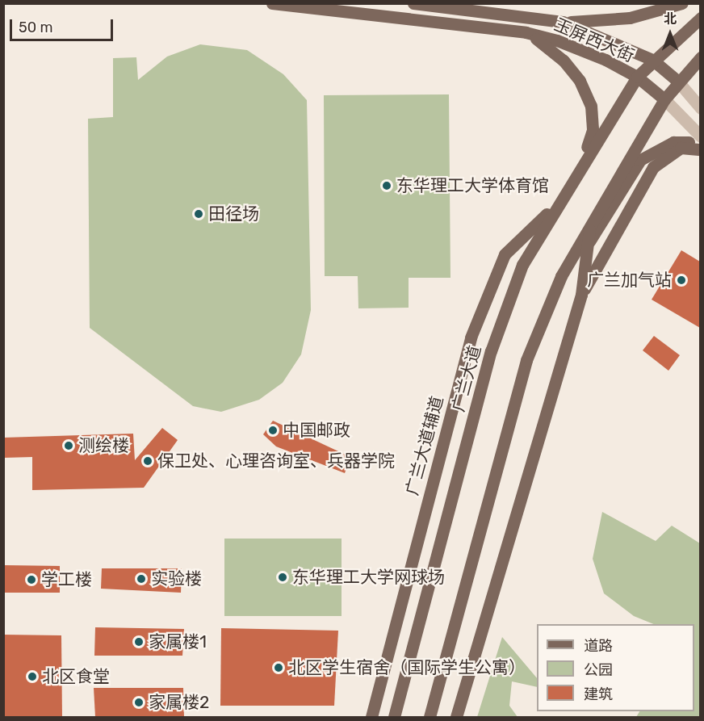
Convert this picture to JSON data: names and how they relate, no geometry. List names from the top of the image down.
{
  "streets": {
    "main road": ["玉屏西大街", "广兰大道", "广兰大道辅道"]
  },
  "crossings": [
    ["玉屏西大街", "广兰大道"],
    ["广兰大道", "广兰大道辅道"]
  ],
  "places": [
    "东华理工大学体育馆",
    "田径场",
    "广兰加气站",
    "中国邮政",
    "测绘楼",
    "保卫处、心理咨询室、兵器学院",
    "东华理工大学网球场",
    "实验楼",
    "学工楼",
    "家属楼1",
    "北区学生宿舍（国际学生公寓）",
    "北区食堂",
    "家属楼2"
  ],
  "legend": ["道路", "公园", "建筑"],
  "scale_bar": "50 m",
  "north": "top"
}
